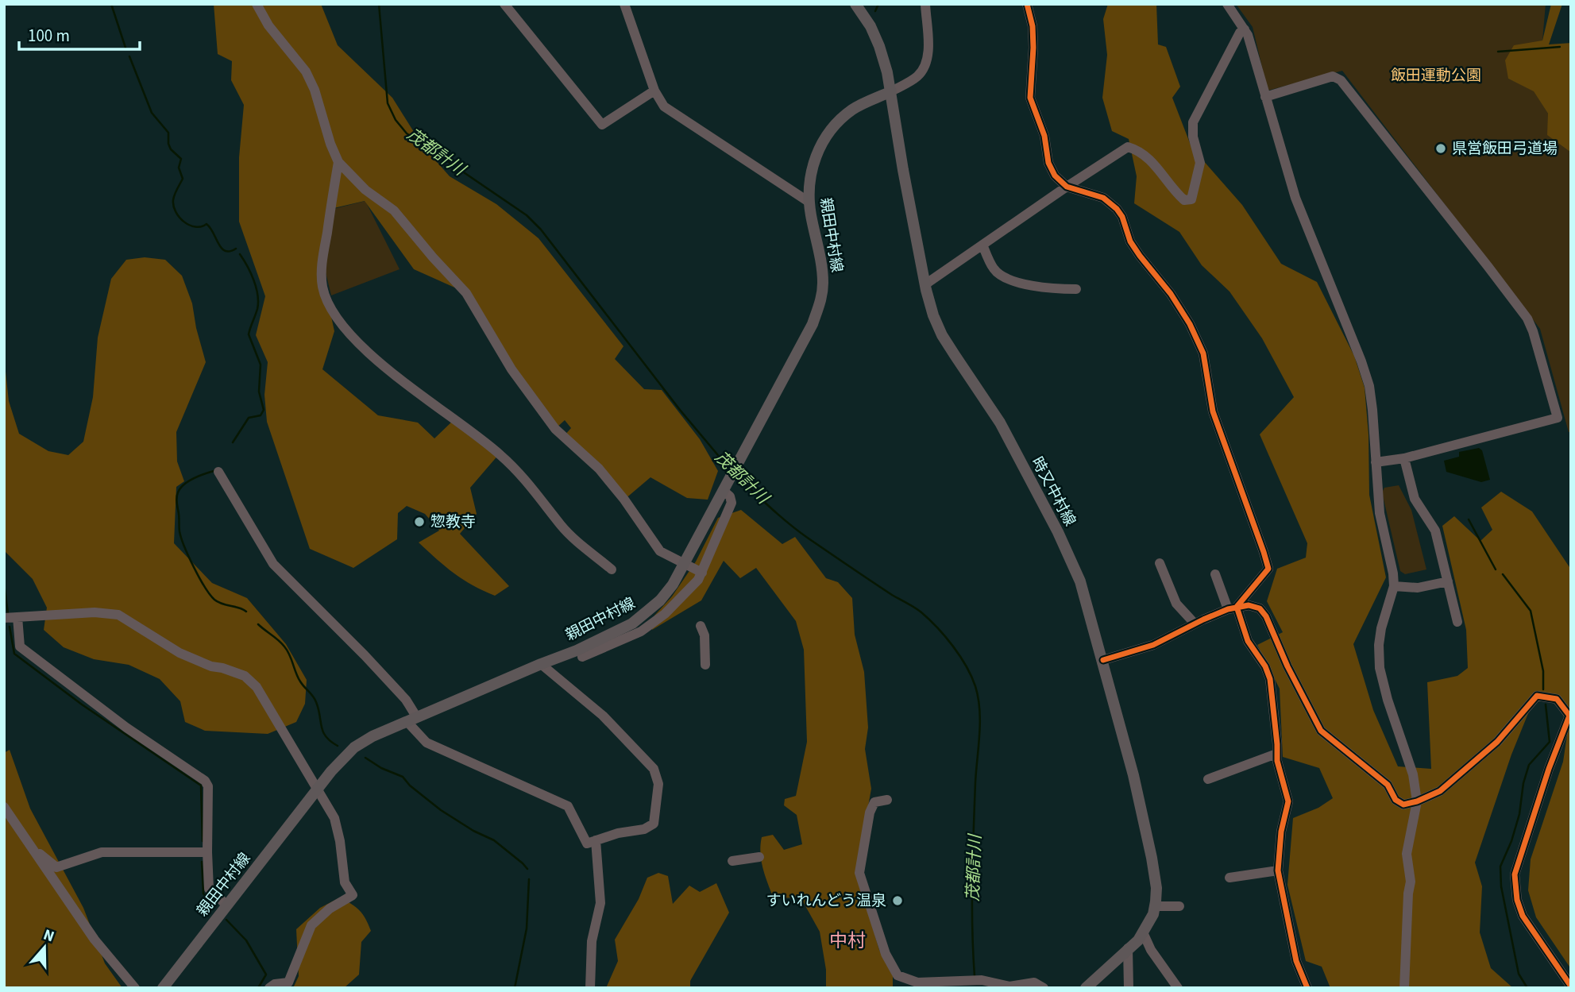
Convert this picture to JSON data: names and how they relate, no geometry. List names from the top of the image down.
{
  "streets": {
    "main road": ["親田中村線", "時又中村線"]
  },
  "crossings": [
    ["親田中村線", "時又中村線"]
  ],
  "districts": ["中村"],
  "water": ["茂都計川"],
  "parks": ["飯田運動公園"],
  "places": ["県営飯田弓道場", "惣教寺", "すいれんどう温泉"],
  "scale_bar": "100 m",
  "north": "top"
}
